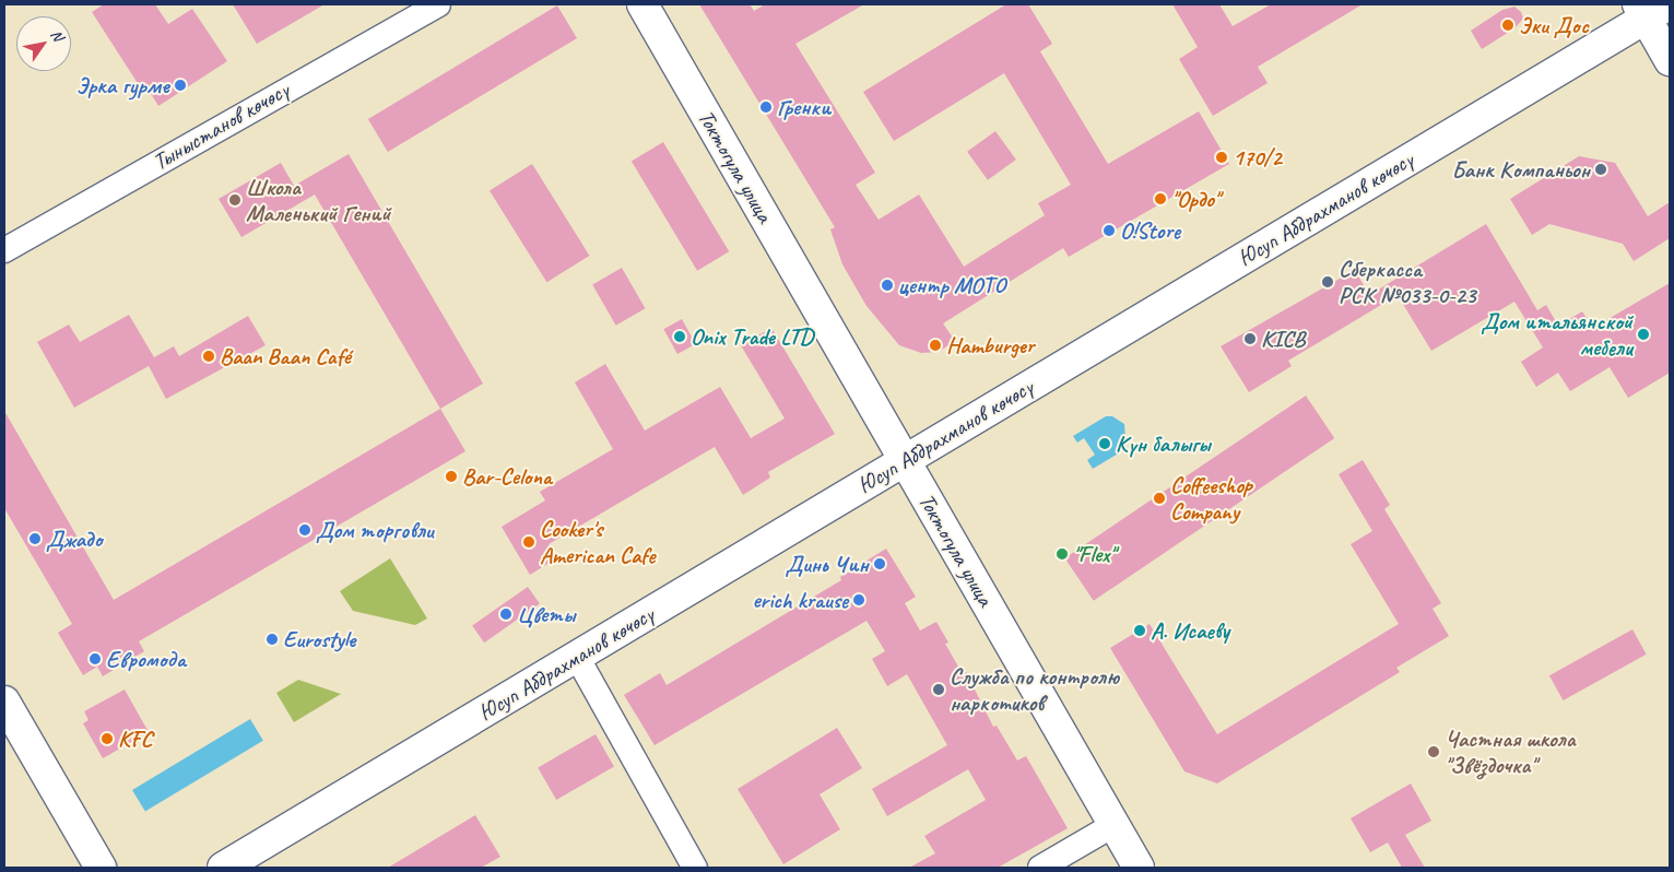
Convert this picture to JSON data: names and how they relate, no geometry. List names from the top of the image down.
{
  "streets": {
    "main road": ["Токтогула улица", "Юсуп Абдрахманов көчөсү"],
    "street": ["Тыныстанов көчөсү"]
  },
  "crossings": [
    ["Токтогула улица", "Юсуп Абдрахманов көчөсү"]
  ],
  "places": [
    "Эки Дос",
    "Эрка гурме",
    "Гренки",
    "170/2",
    "Банк Компаньон",
    "\"Ордо\"",
    "Школа Маленький Гений",
    "O!Store",
    "Сберкасса РСК №033-0-23",
    "центр МОТО",
    "Дом итальянской мебели",
    "Onix Trade LTD",
    "KICB",
    "Hamburger",
    "Baan Baan Café",
    "Күн балыгы",
    "Bar-Celona",
    "Coffeeshop Company",
    "Дом торговли",
    "Джадо",
    "Cooker's American Cafe",
    "\"Flex\"",
    "Динь Чин",
    "erich krause",
    "Цветы",
    "А. Исаеву",
    "Eurostyle",
    "Евромода",
    "Служба по контролю наркотиков",
    "KFC",
    "Частная школа \"Звёздочка\""
  ],
  "north": "top right"
}
